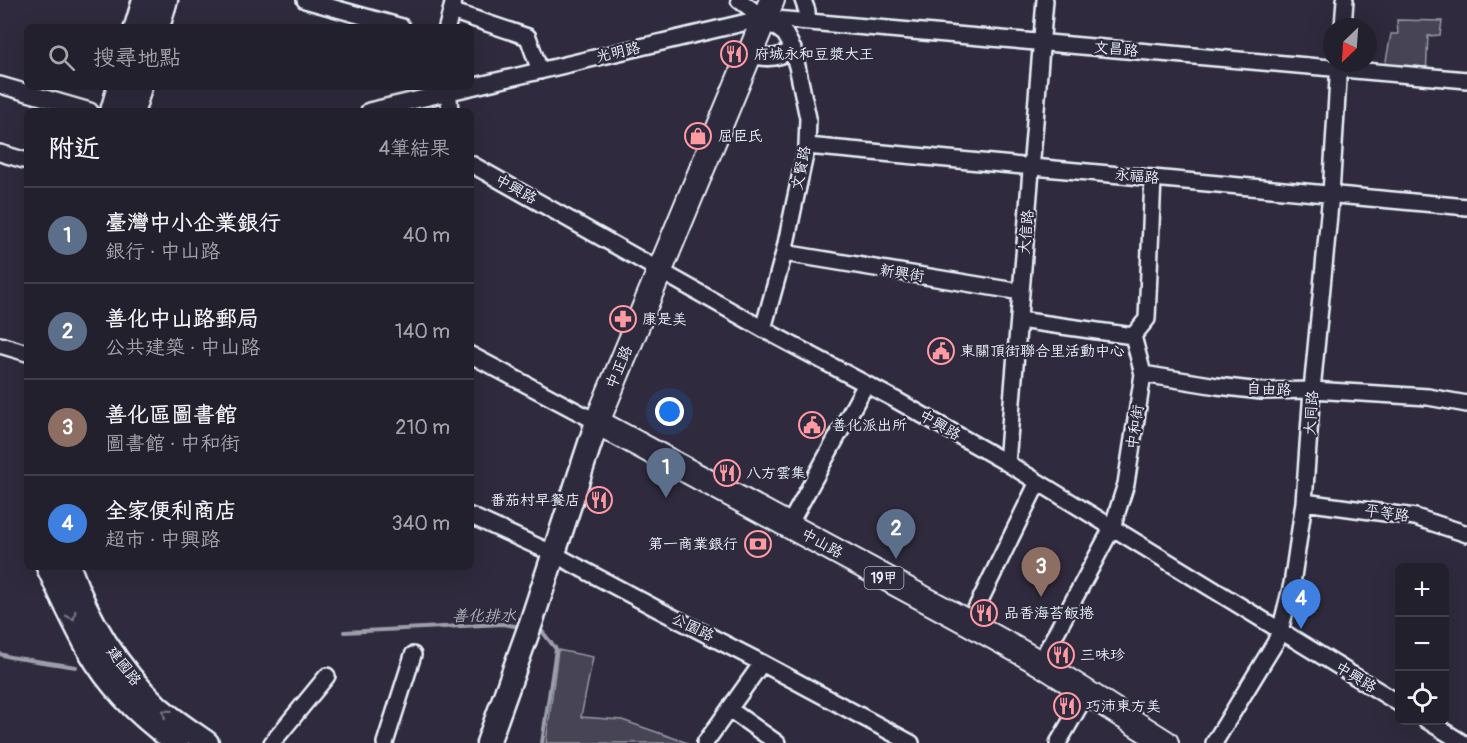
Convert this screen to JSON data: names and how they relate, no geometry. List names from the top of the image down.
{
  "streets": {
    "main road": ["中正路", "中山路", "19甲"],
    "street": [
      "文昌路",
      "光明路",
      "文賢路",
      "永福路",
      "中興路",
      "大信路",
      "新興街",
      "自由路",
      "大同路",
      "中和街",
      "平等路",
      "公園路",
      "建國路"
    ]
  },
  "crossings": [
    ["文昌路", "光明路"],
    ["文昌路", "文賢路"],
    ["文昌路", "大信路"],
    ["文昌路", "中正路"],
    ["光明路", "文賢路"],
    ["光明路", "中正路"],
    ["文賢路", "永福路"],
    ["文賢路", "中興路"],
    ["文賢路", "新興街"],
    ["文賢路", "中正路"],
    ["永福路", "大信路"],
    ["永福路", "大同路"],
    ["中興路", "大信路"],
    ["中興路", "中正路"],
    ["中興路", "大同路"],
    ["中興路", "中和街"],
    ["大信路", "新興街"],
    ["中正路", "中山路"],
    ["中正路", "公園路"],
    ["自由路", "大同路"],
    ["自由路", "中和街"],
    ["大同路", "平等路"],
    ["中和街", "中山路"]
  ],
  "water": ["善化排水"],
  "places": {
    "restaurant": [
      "府城永和豆漿大王",
      "八方雲集",
      "番茄村早餐店",
      "品香海苔飯捲",
      "三味珍",
      "巧沛東方美"
    ],
    "shop": ["屈臣氏"],
    "pharmacy": ["康是美"],
    "public building": ["東關頂街聯合里活動中心", "善化派出所"],
    "bank": ["第一商業銀行"]
  },
  "north": "bottom left",
  "page": {
    "search": "搜尋地點",
    "heading": ["附近", "4筆結果"],
    "list": [
      {
        "mark": "1",
        "name": "臺灣中小企業銀行",
        "note": "銀行 · 中山路",
        "value": "40 m"
      },
      {
        "mark": "2",
        "name": "善化中山路郵局",
        "note": "公共建築 · 中山路",
        "value": "140 m"
      },
      {
        "mark": "3",
        "name": "善化區圖書館",
        "note": "圖書館 · 中和街",
        "value": "210 m"
      },
      {
        "mark": "4",
        "name": "全家便利商店",
        "note": "超市 · 中興路",
        "value": "340 m"
      }
    ],
    "pins": [
      "1",
      "2",
      "3",
      "4"
    ],
    "map_buttons": ["+", "−"]
  }
}
